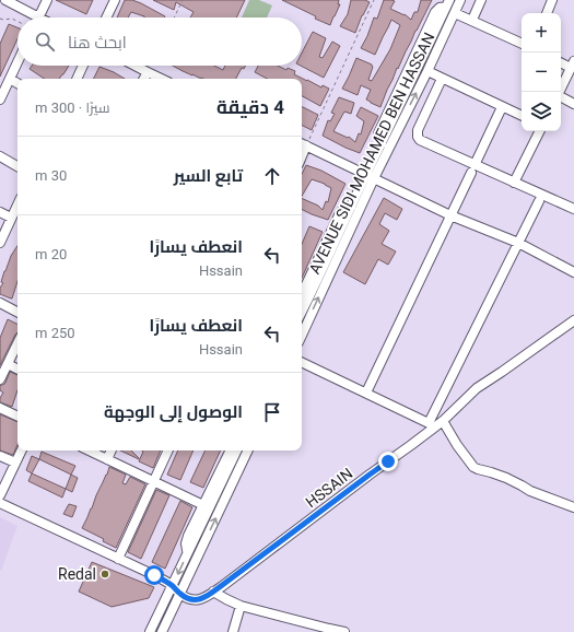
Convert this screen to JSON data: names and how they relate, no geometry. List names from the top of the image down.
{
  "streets": {
    "street": ["AVENUE SIDI MOHAMED BEN HASSAN", "HSSAIN"]
  },
  "places": ["Redal"],
  "page": {
    "map_buttons": ["+", "−"],
    "search": "ابحث هنا",
    "heading": ["4 دقيقة", "سيرًا · 300 m"],
    "list": [
      ["تابع السير", "30 m"],
      ["انعطف يسارًا", "Hssain", "20 m"],
      ["انعطف يسارًا", "Hssain", "250 m"],
      "الوصول إلى الوجهة"
    ]
  }
}
